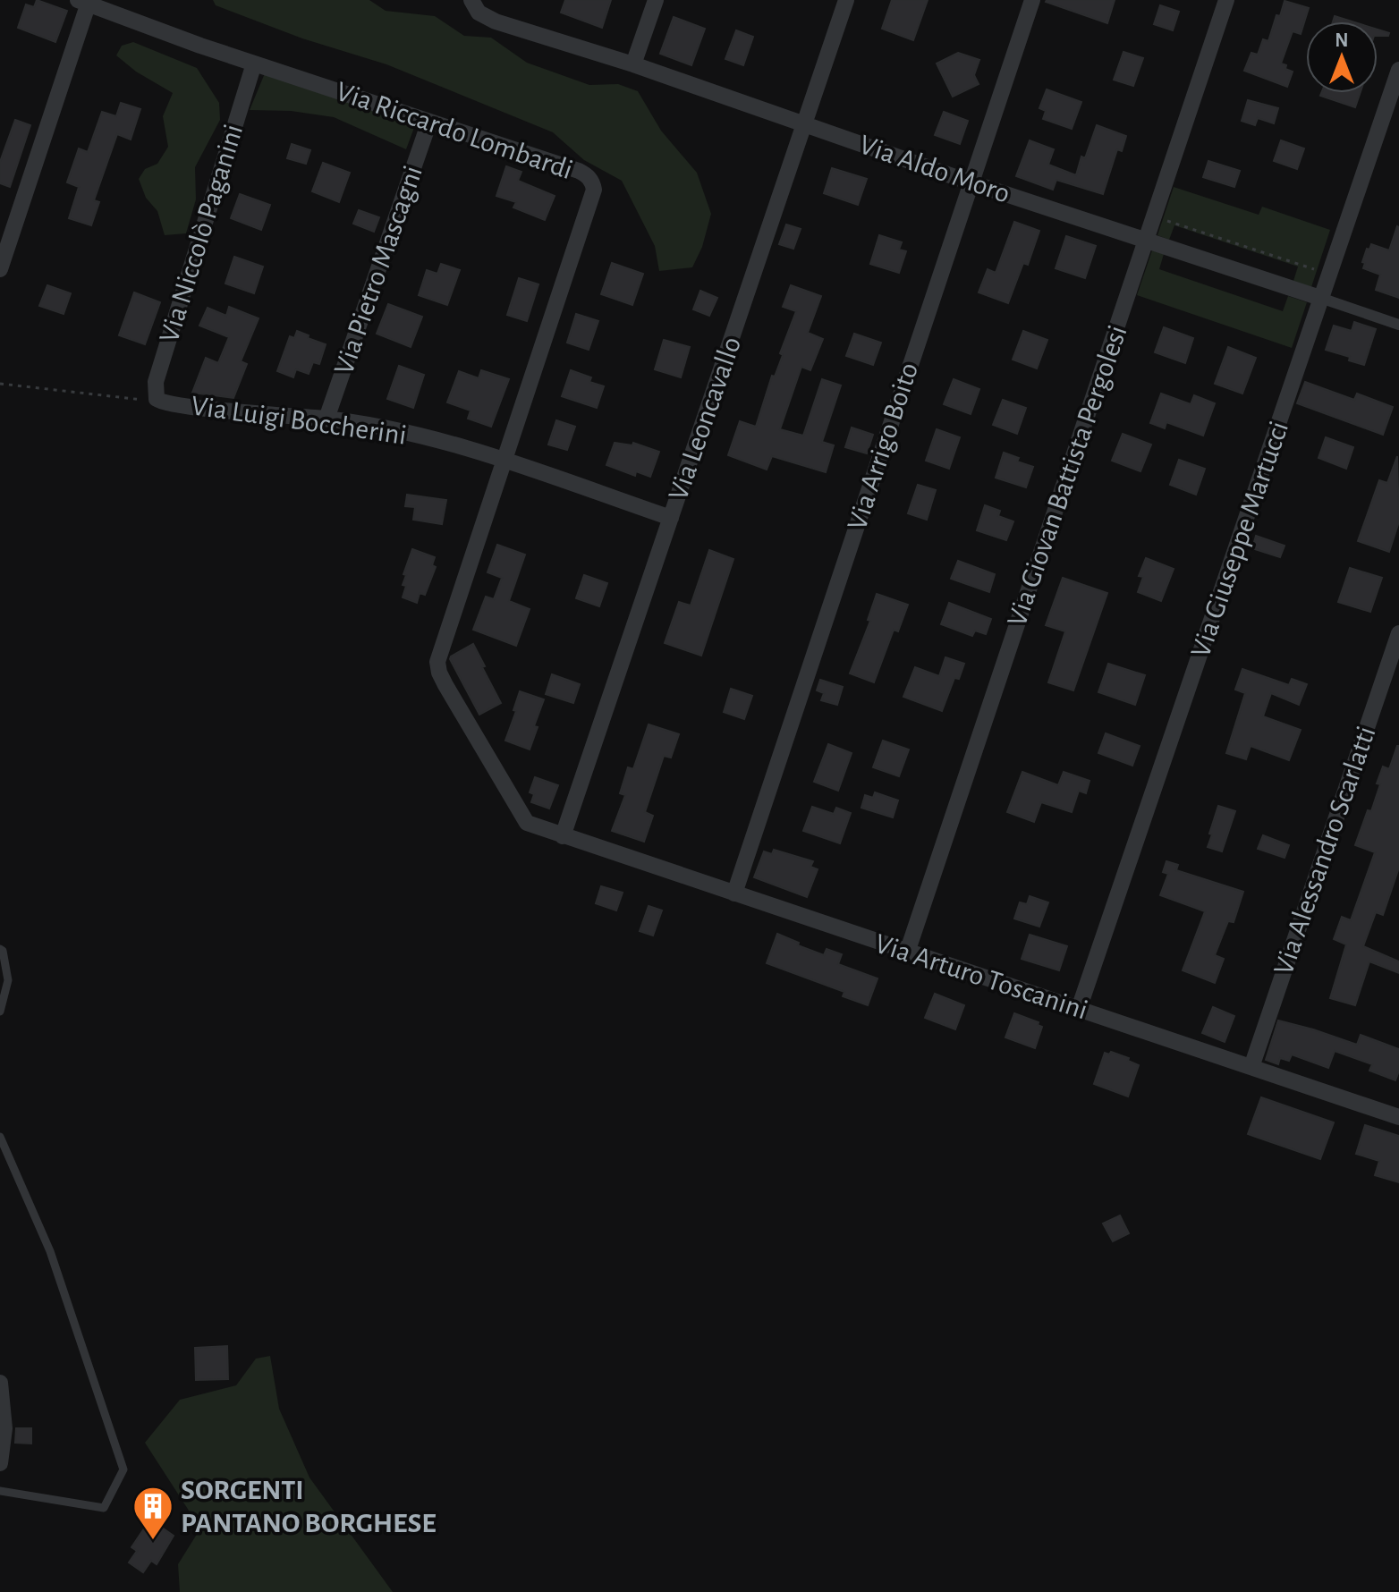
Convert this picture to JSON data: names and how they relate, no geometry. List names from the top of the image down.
{
  "streets": {
    "street": [
      "Via Riccardo Lombardi",
      "Via Aldo Moro",
      "Via Niccolò Paganini",
      "Via Pietro Mascagni",
      "Via Leoncavallo",
      "Via Luigi Boccherini",
      "Via Arrigo Boito",
      "Via Giovan Battista Pergolesi",
      "Via Giuseppe Martucci",
      "Via Alessandro Scarlatti",
      "Via Arturo Toscanini"
    ]
  },
  "crossings": [
    ["Via Riccardo Lombardi", "Via Niccolò Paganini"],
    ["Via Riccardo Lombardi", "Via Pietro Mascagni"],
    ["Via Riccardo Lombardi", "Via Luigi Boccherini"],
    ["Via Riccardo Lombardi", "Via Arturo Toscanini"],
    ["Via Aldo Moro", "Via Leoncavallo"],
    ["Via Aldo Moro", "Via Arrigo Boito"],
    ["Via Aldo Moro", "Via Giovan Battista Pergolesi"],
    ["Via Aldo Moro", "Via Giuseppe Martucci"],
    ["Via Niccolò Paganini", "Via Luigi Boccherini"],
    ["Via Pietro Mascagni", "Via Luigi Boccherini"],
    ["Via Leoncavallo", "Via Luigi Boccherini"],
    ["Via Leoncavallo", "Via Arturo Toscanini"],
    ["Via Luigi Boccherini", "Via Arturo Toscanini"],
    ["Via Arrigo Boito", "Via Arturo Toscanini"],
    ["Via Giovan Battista Pergolesi", "Via Arturo Toscanini"],
    ["Via Giuseppe Martucci", "Via Arturo Toscanini"],
    ["Via Alessandro Scarlatti", "Via Arturo Toscanini"]
  ],
  "places": {
    "building": ["SORGENTI PANTANO BORGHESE"]
  },
  "north": "top"
}
